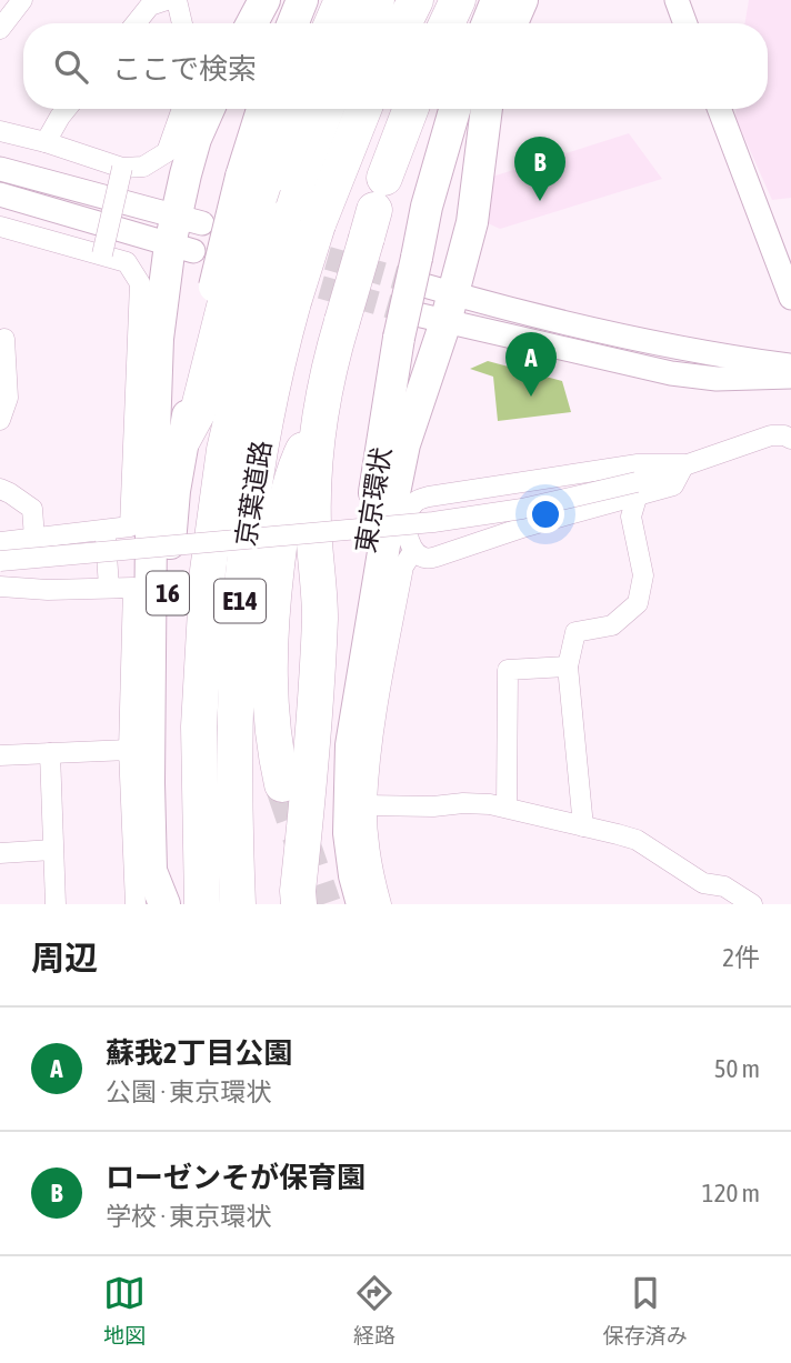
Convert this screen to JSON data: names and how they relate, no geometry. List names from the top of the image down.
{
  "streets": {
    "highway": [
      "京葉道路",
      "東京環状",
      "16",
      "E14"
    ]
  },
  "page": {
    "search": "ここで検索",
    "pins": ["B", "A"],
    "heading": ["周辺", "2件"],
    "list": [
      {
        "mark": "A",
        "name": "蘇我2丁目公園",
        "note": "公園 · 東京環状",
        "value": "50 m"
      },
      {
        "mark": "B",
        "name": "ローゼンそが保育園",
        "note": "学校 · 東京環状",
        "value": "120 m"
      }
    ],
    "nav": ["地図", "経路", "保存済み"]
  }
}
